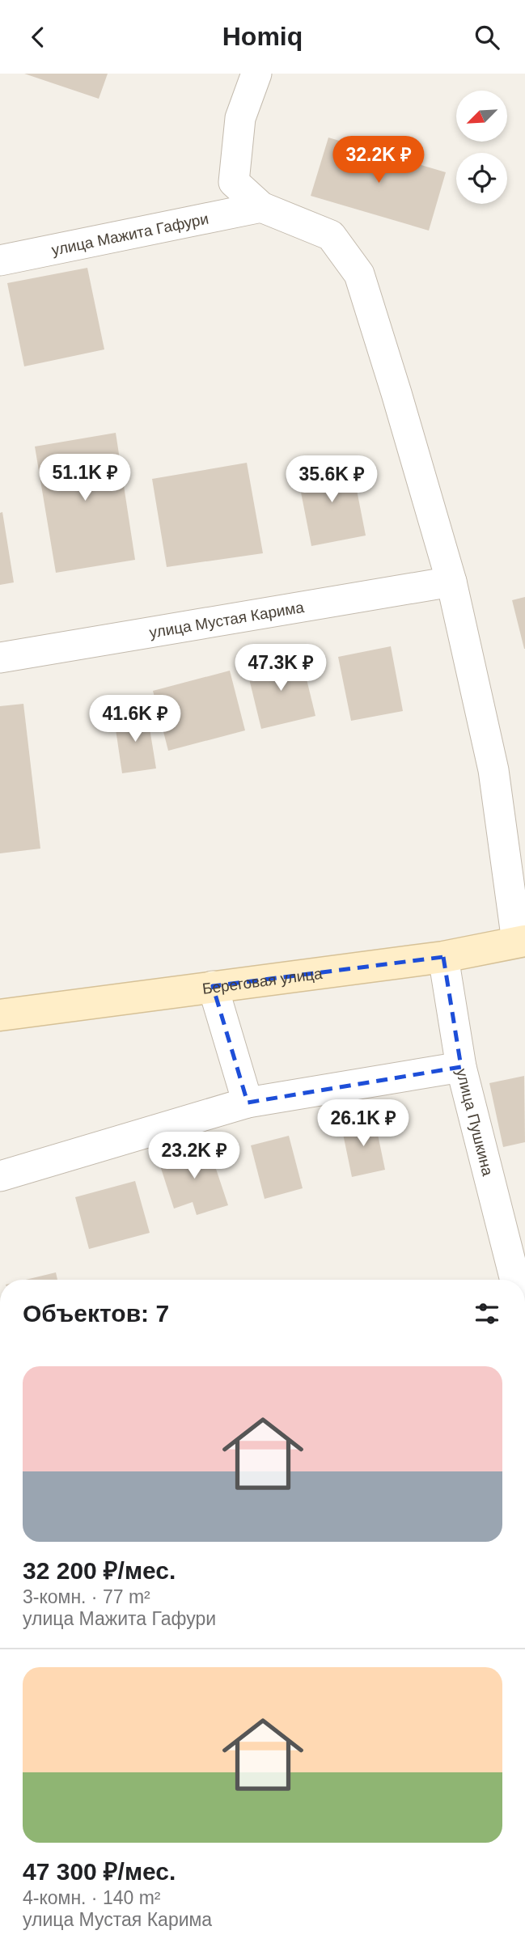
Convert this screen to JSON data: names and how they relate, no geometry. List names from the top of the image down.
{
  "streets": {
    "main road": ["Береговая улица"],
    "street": ["улица Мажита Гафури", "улица Мустая Карима", "улица Пушкина"]
  },
  "crossings": [
    ["Береговая улица", "улица Пушкина"]
  ],
  "north": "bottom left",
  "page": {
    "header": "Homiq",
    "price": [
      "32.2K ₽",
      "51.1K ₽",
      "35.6K ₽",
      "47.3K ₽",
      "41.6K ₽",
      "26.1K ₽",
      "23.2K ₽"
    ],
    "heading": "Объектов: 7",
    "list": [
      {
        "name": "32 200 ₽/мес.",
        "note": "3-комн. · 77 m² · улица Мажита Гафури"
      },
      {
        "name": "47 300 ₽/мес.",
        "note": "4-комн. · 140 m² · улица Мустая Карима"
      }
    ]
  }
}
